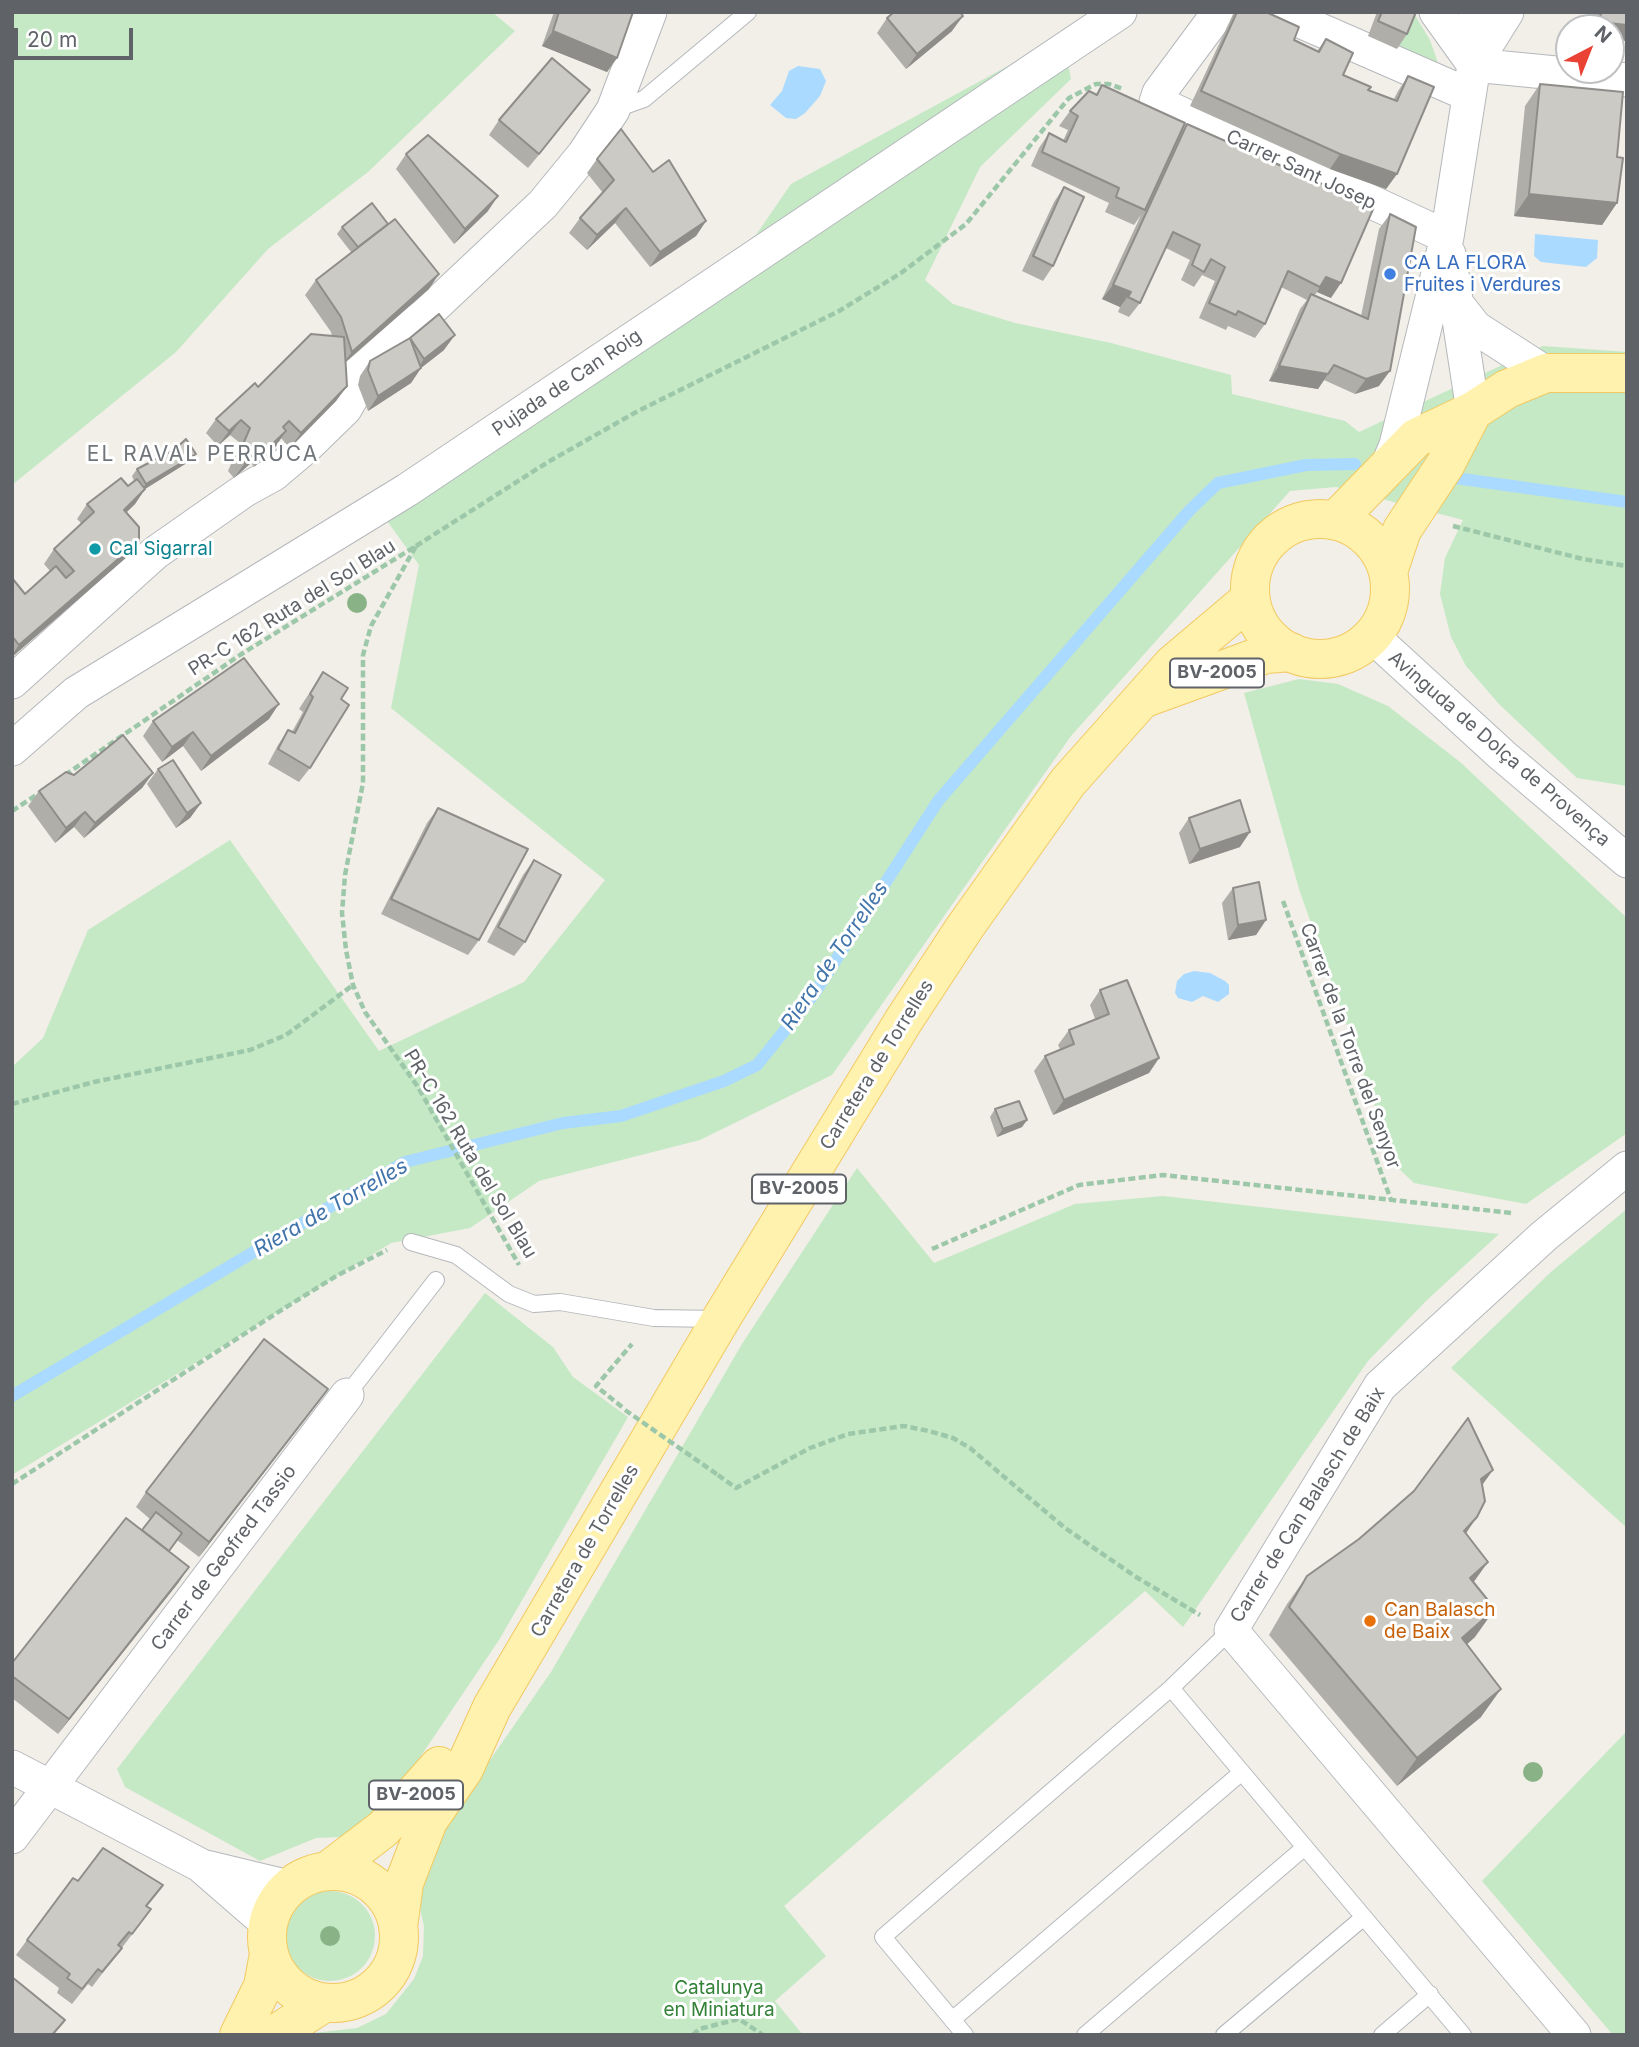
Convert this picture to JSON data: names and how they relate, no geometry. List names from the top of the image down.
{
  "streets": {
    "main road": ["BV-2005", "Carretera de Torrelles"],
    "street": [
      "Carrer Sant Josep",
      "Pujada de Can Roig",
      "Avinguda de Dolça de Provença",
      "Carrer de Can Balasch de Baix",
      "Carrer de Geofred Tassio"
    ],
    "path": ["PR-C 162 Ruta del Sol Blau", "Carrer de la Torre del Senyor"]
  },
  "crossings": [
    ["Avinguda de Dolça de Provença", "Carretera de Torrelles"],
    ["Carrer de la Torre del Senyor", "Carrer de Can Balasch de Baix"]
  ],
  "districts": ["EL RAVAL PERRUCA"],
  "water": ["Riera de Torrelles"],
  "parks": ["Catalunya en Miniatura"],
  "places": ["CA LA FLORA Fruites i Verdures", "Cal Sigarral", "Can Balasch de Baix"],
  "scale_bar": "20 m",
  "north": "top right"
}
